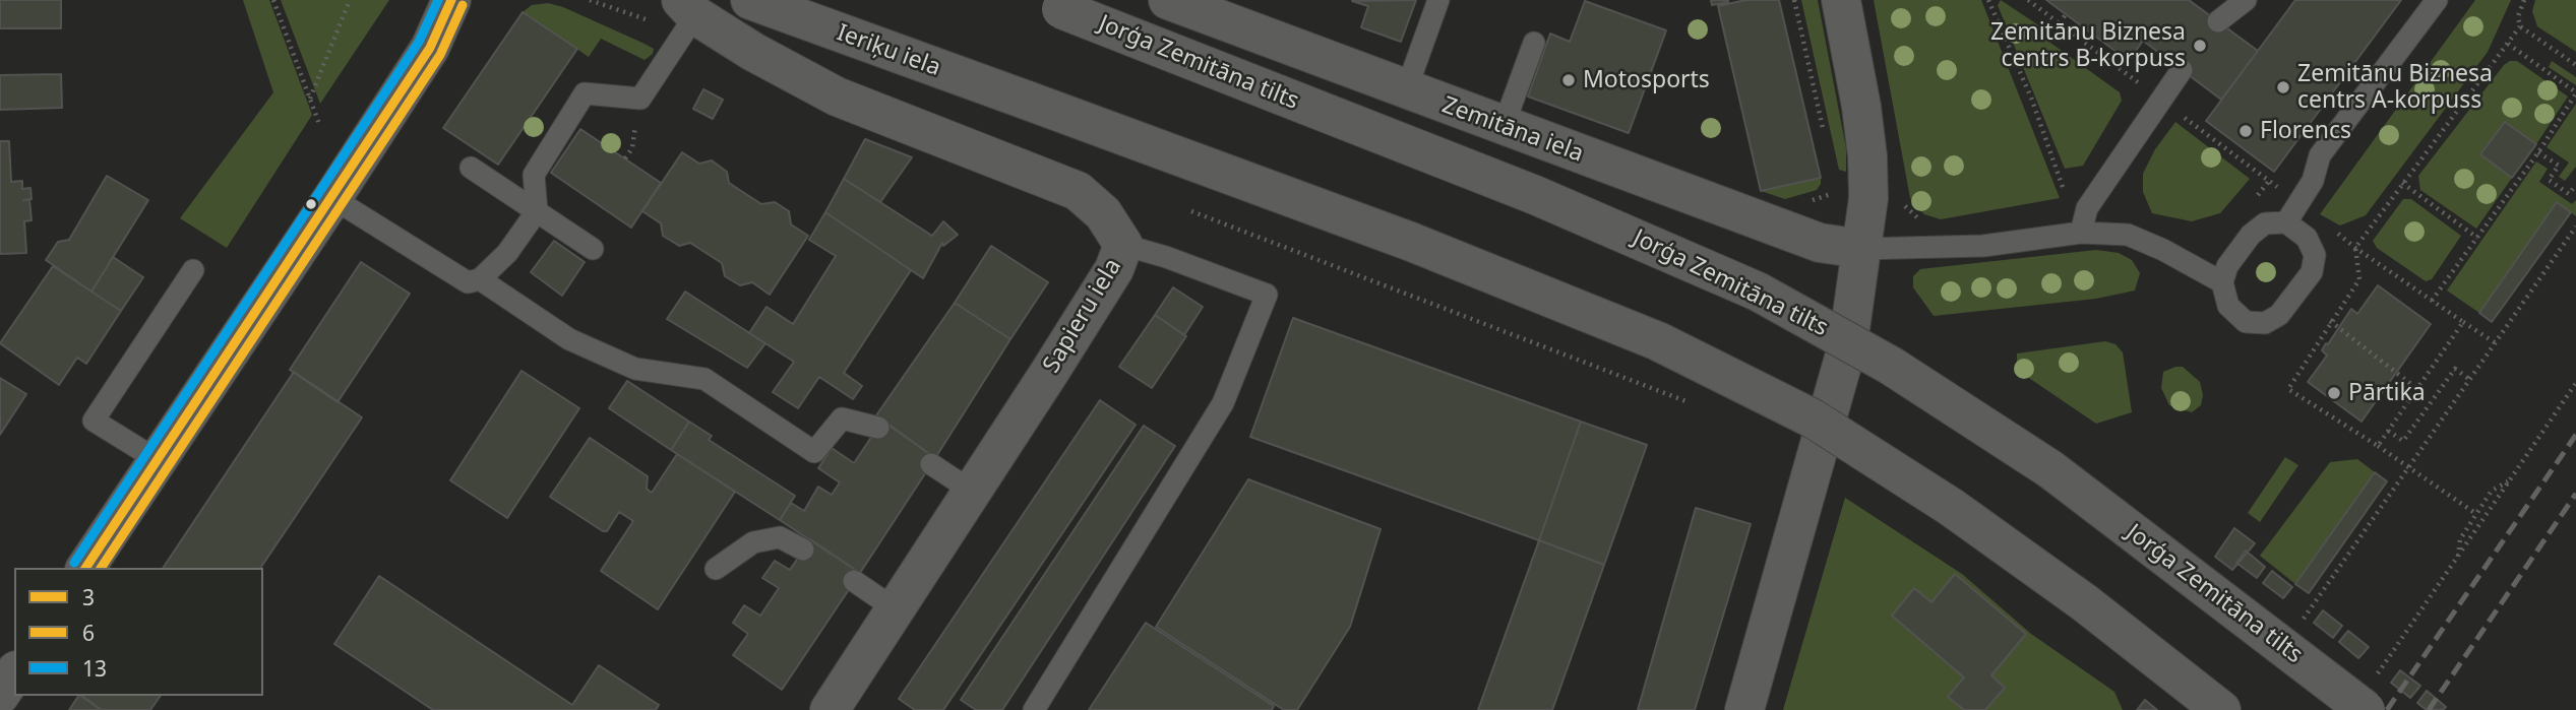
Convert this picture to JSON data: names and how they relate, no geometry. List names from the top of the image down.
{
  "streets": {
    "main road": [
      "Ieriķu iela",
      "Jorģa Zemitāna tilts",
      "Zemitāna iela",
      "Sapieru iela"
    ]
  },
  "places": [
    "Zemitānu Biznesa centrs B-korpuss",
    "Motosports",
    "Zemitānu Biznesa centrs A-korpuss",
    "Florencs",
    "Pārtika"
  ],
  "lines": ["transit line 3", "transit line 13", "transit line 6"],
  "legend": ["3", "6", "13"]
}
